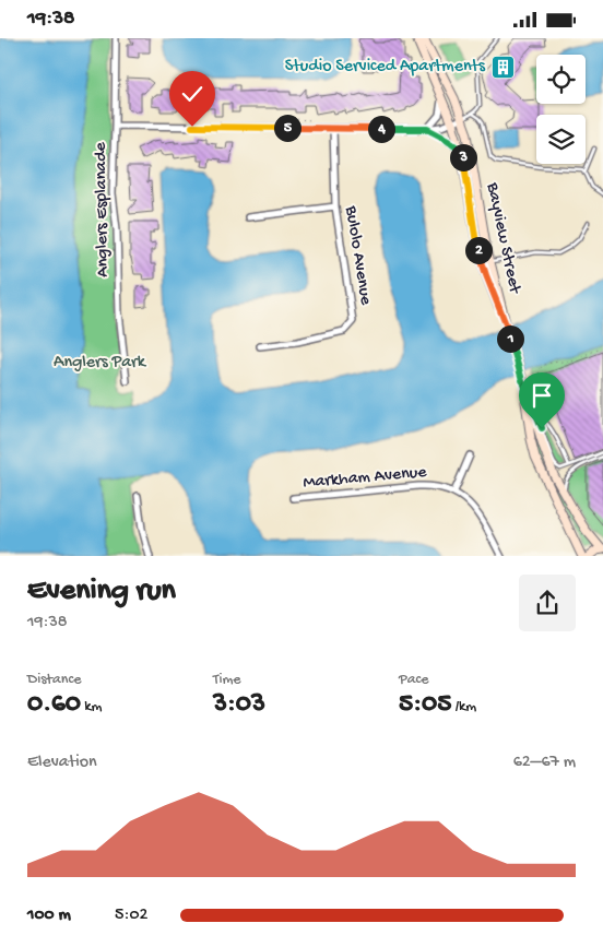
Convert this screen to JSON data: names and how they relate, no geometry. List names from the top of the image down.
{
  "streets": {
    "main road": ["Bayview Street"],
    "street": ["Anglers Esplanade", "Bulolo Avenue", "Markham Avenue"]
  },
  "parks": ["Anglers Park"],
  "places": {
    "building": ["Studio Serviced Apartments"]
  },
  "page": {
    "status": "19:38",
    "pins": [
      "5",
      "4",
      "3",
      "2",
      "1"
    ],
    "heading": ["Evening run", "19:38"],
    "stats": [
      ["Distance", "0.60 km"],
      ["Time", "3:03"],
      ["Pace", "5:05 /km"]
    ],
    "chart": ["Elevation", "62–67 m"],
    "list": [
      {
        "name": "100 m",
        "note": "5:02"
      }
    ]
  }
}
